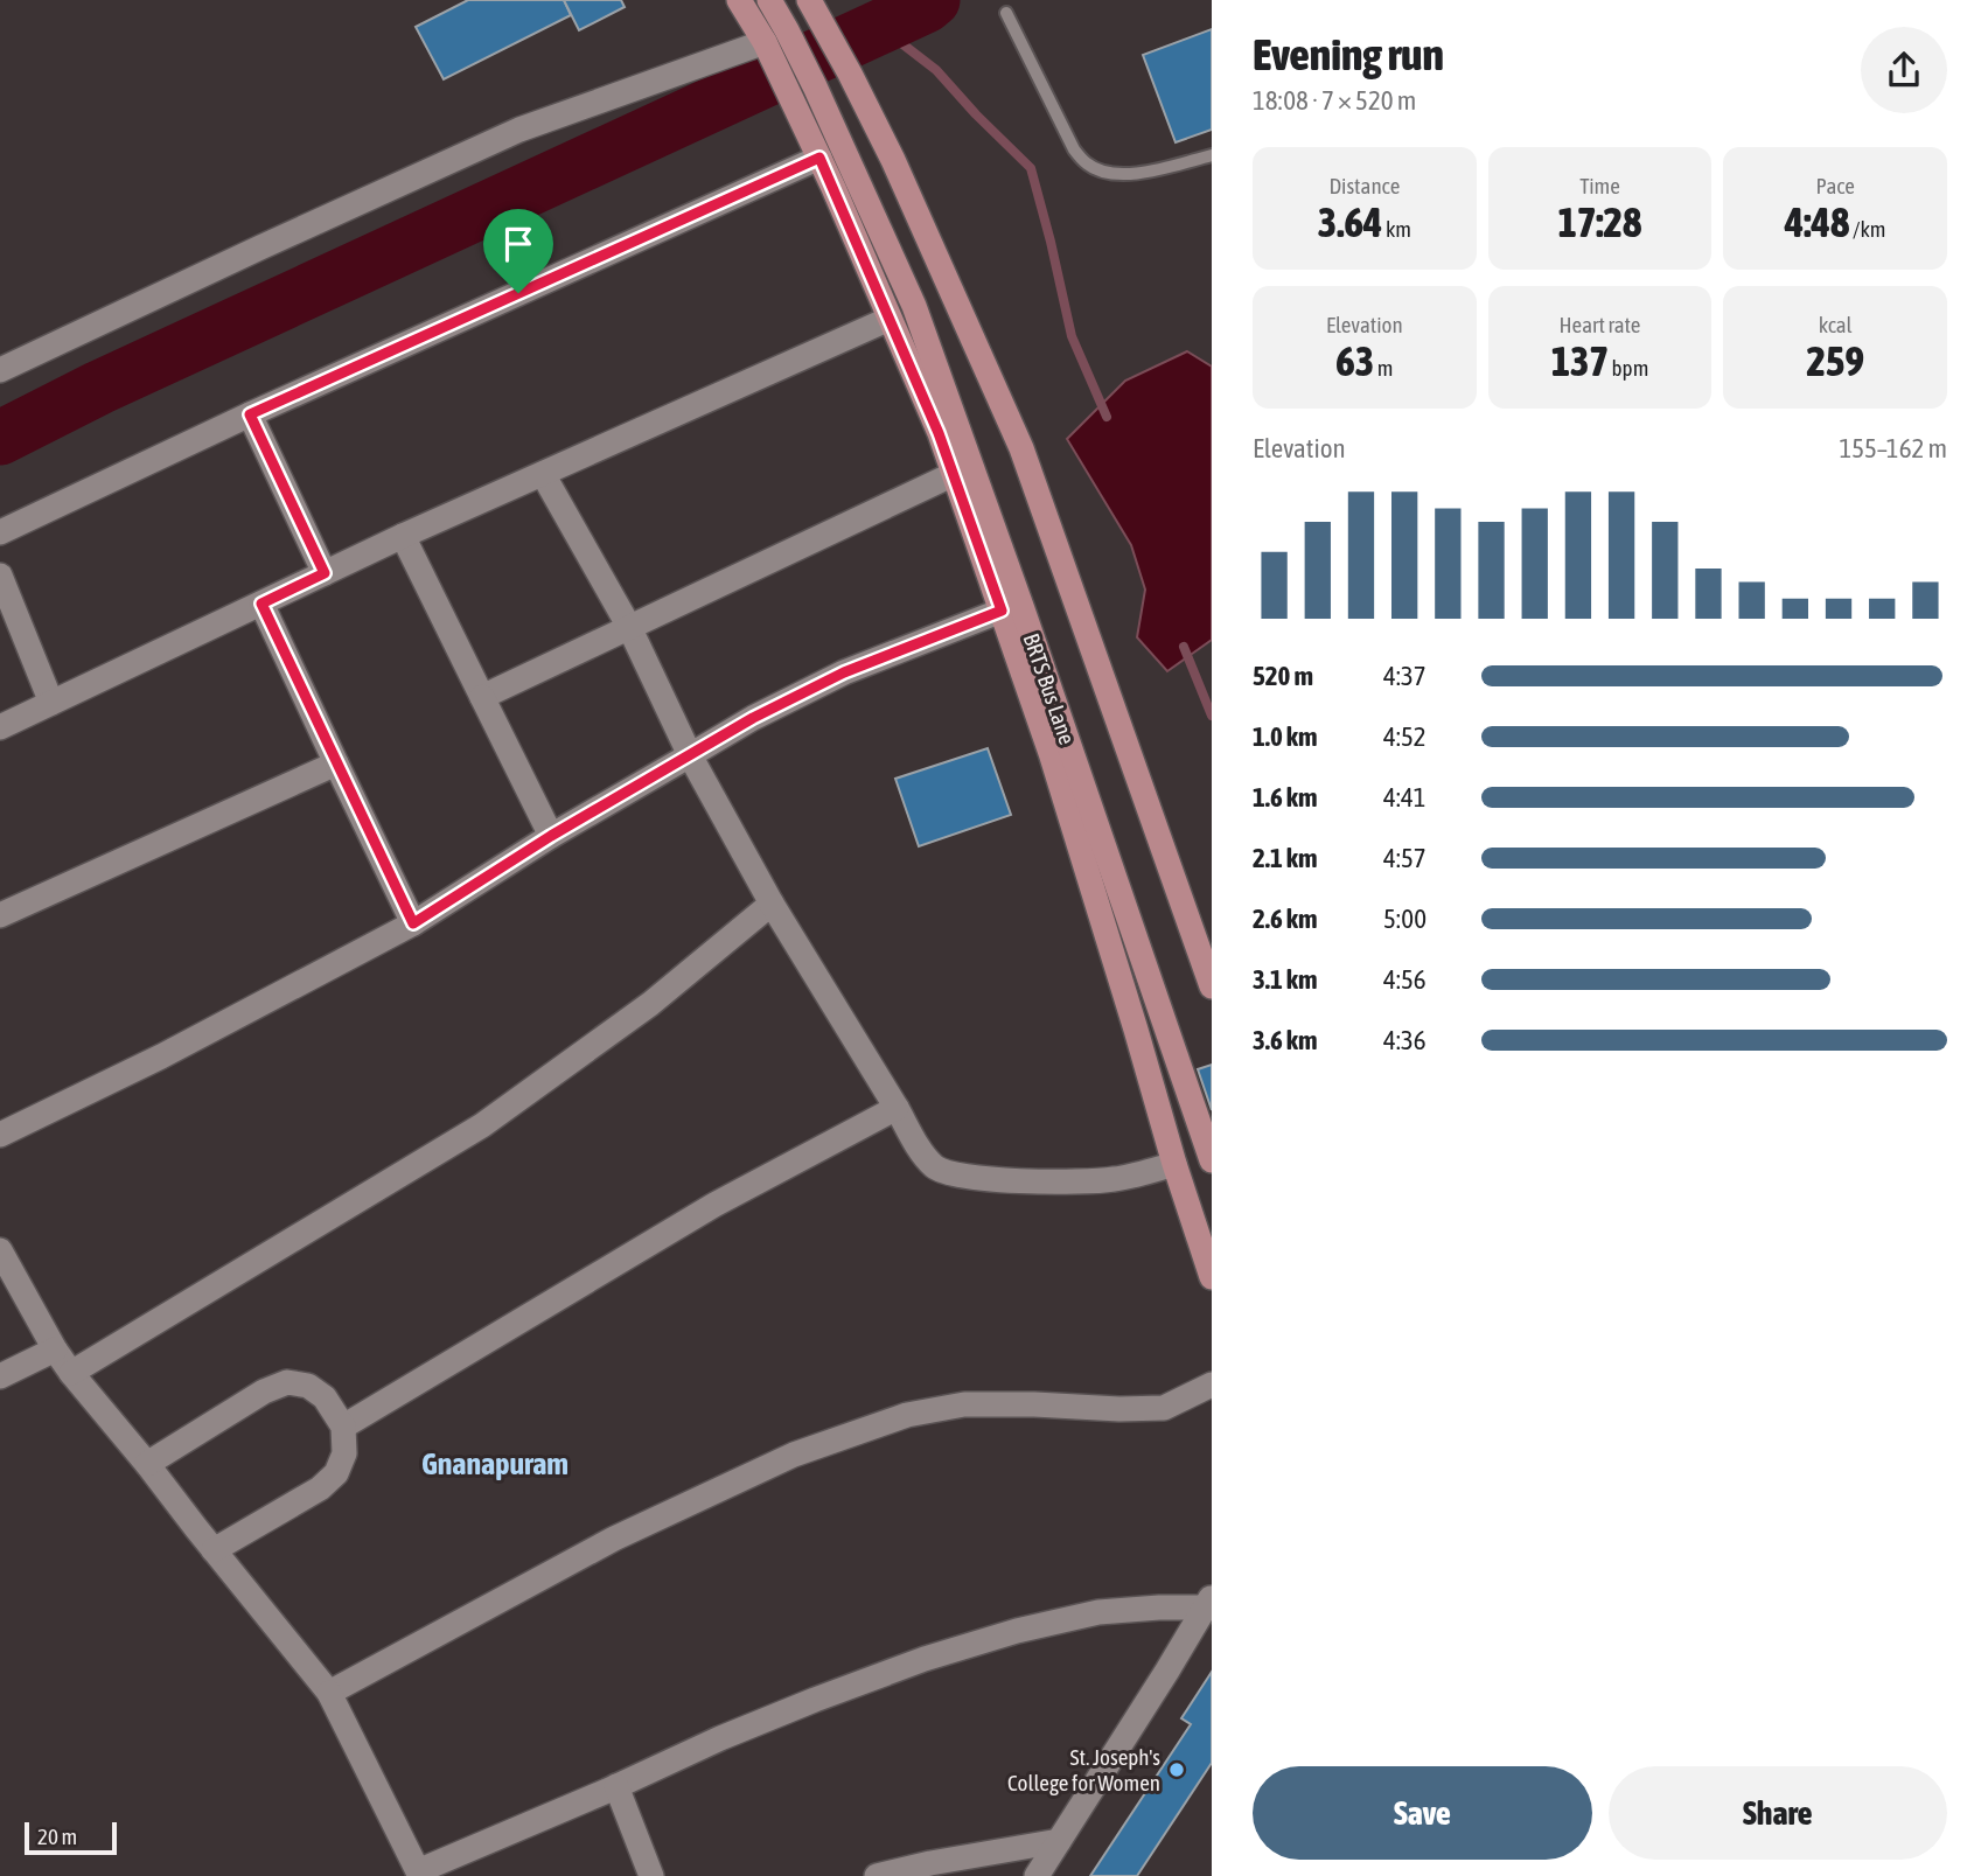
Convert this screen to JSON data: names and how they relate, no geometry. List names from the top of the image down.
{
  "streets": {
    "main road": ["BRTS Bus Lane"]
  },
  "districts": ["Gnanapuram"],
  "places": ["St. Joseph's College for Women"],
  "scale_bar": "20 m",
  "page": {
    "heading": ["Evening run", "18:08 · 7 × 520 m"],
    "stats": [
      ["Distance", "3.64 km"],
      ["Time", "17:28"],
      ["Pace", "4:48 /km"],
      ["Elevation", "63 m"],
      ["Heart rate", "137 bpm"],
      ["kcal", "259"]
    ],
    "chart": ["Elevation", "155–162 m"],
    "list": [
      {
        "name": "520 m",
        "note": "4:37"
      },
      {
        "name": "1.0 km",
        "note": "4:52"
      },
      {
        "name": "1.6 km",
        "note": "4:41"
      },
      {
        "name": "2.1 km",
        "note": "4:57"
      },
      {
        "name": "2.6 km",
        "note": "5:00"
      },
      {
        "name": "3.1 km",
        "note": "4:56"
      },
      {
        "name": "3.6 km",
        "note": "4:36"
      }
    ],
    "buttons": ["Save", "Share"],
    "scale": "20 m"
  }
}
